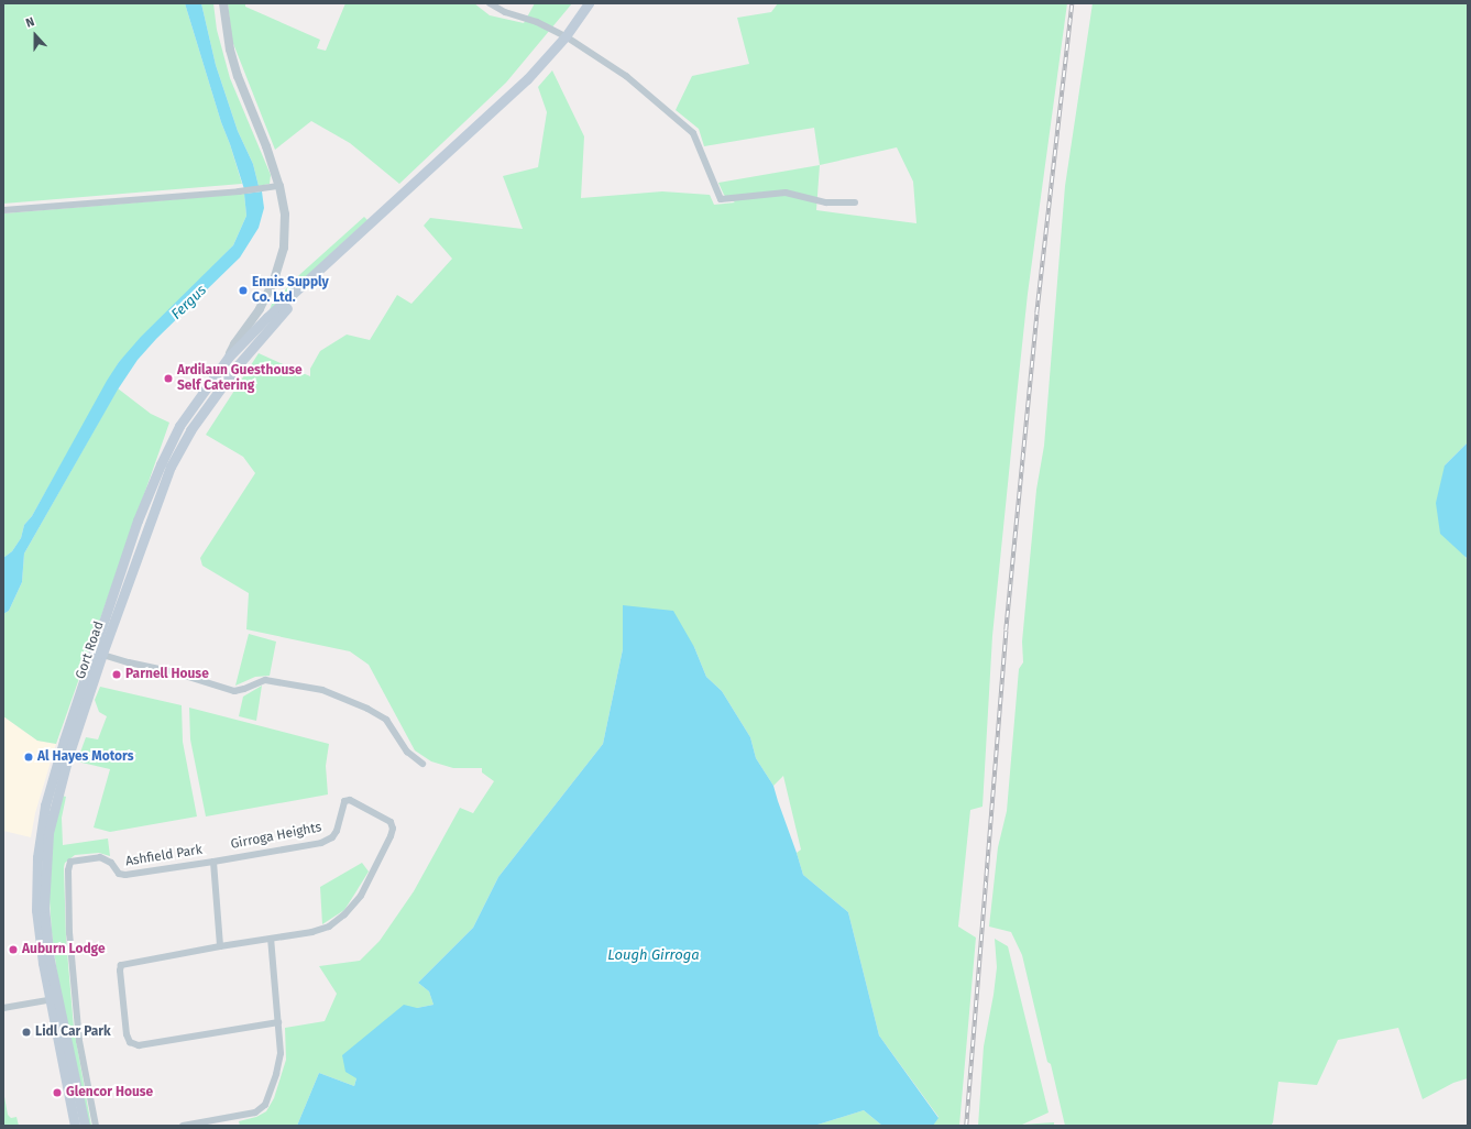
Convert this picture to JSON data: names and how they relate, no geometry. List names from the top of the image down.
{
  "streets": {
    "main road": ["Gort Road"],
    "street": ["Girroga Heights", "Ashfield Park"]
  },
  "crossings": [
    ["Girroga Heights", "Ashfield Park"]
  ],
  "water": ["Fergus", "Lough Girroga"],
  "places": [
    "Ennis Supply Co. Ltd.",
    "Ardilaun Guesthouse Self Catering",
    "Parnell House",
    "Al Hayes Motors",
    "Auburn Lodge",
    "Lidl Car Park",
    "Glencor House"
  ],
  "north": "top"
}
